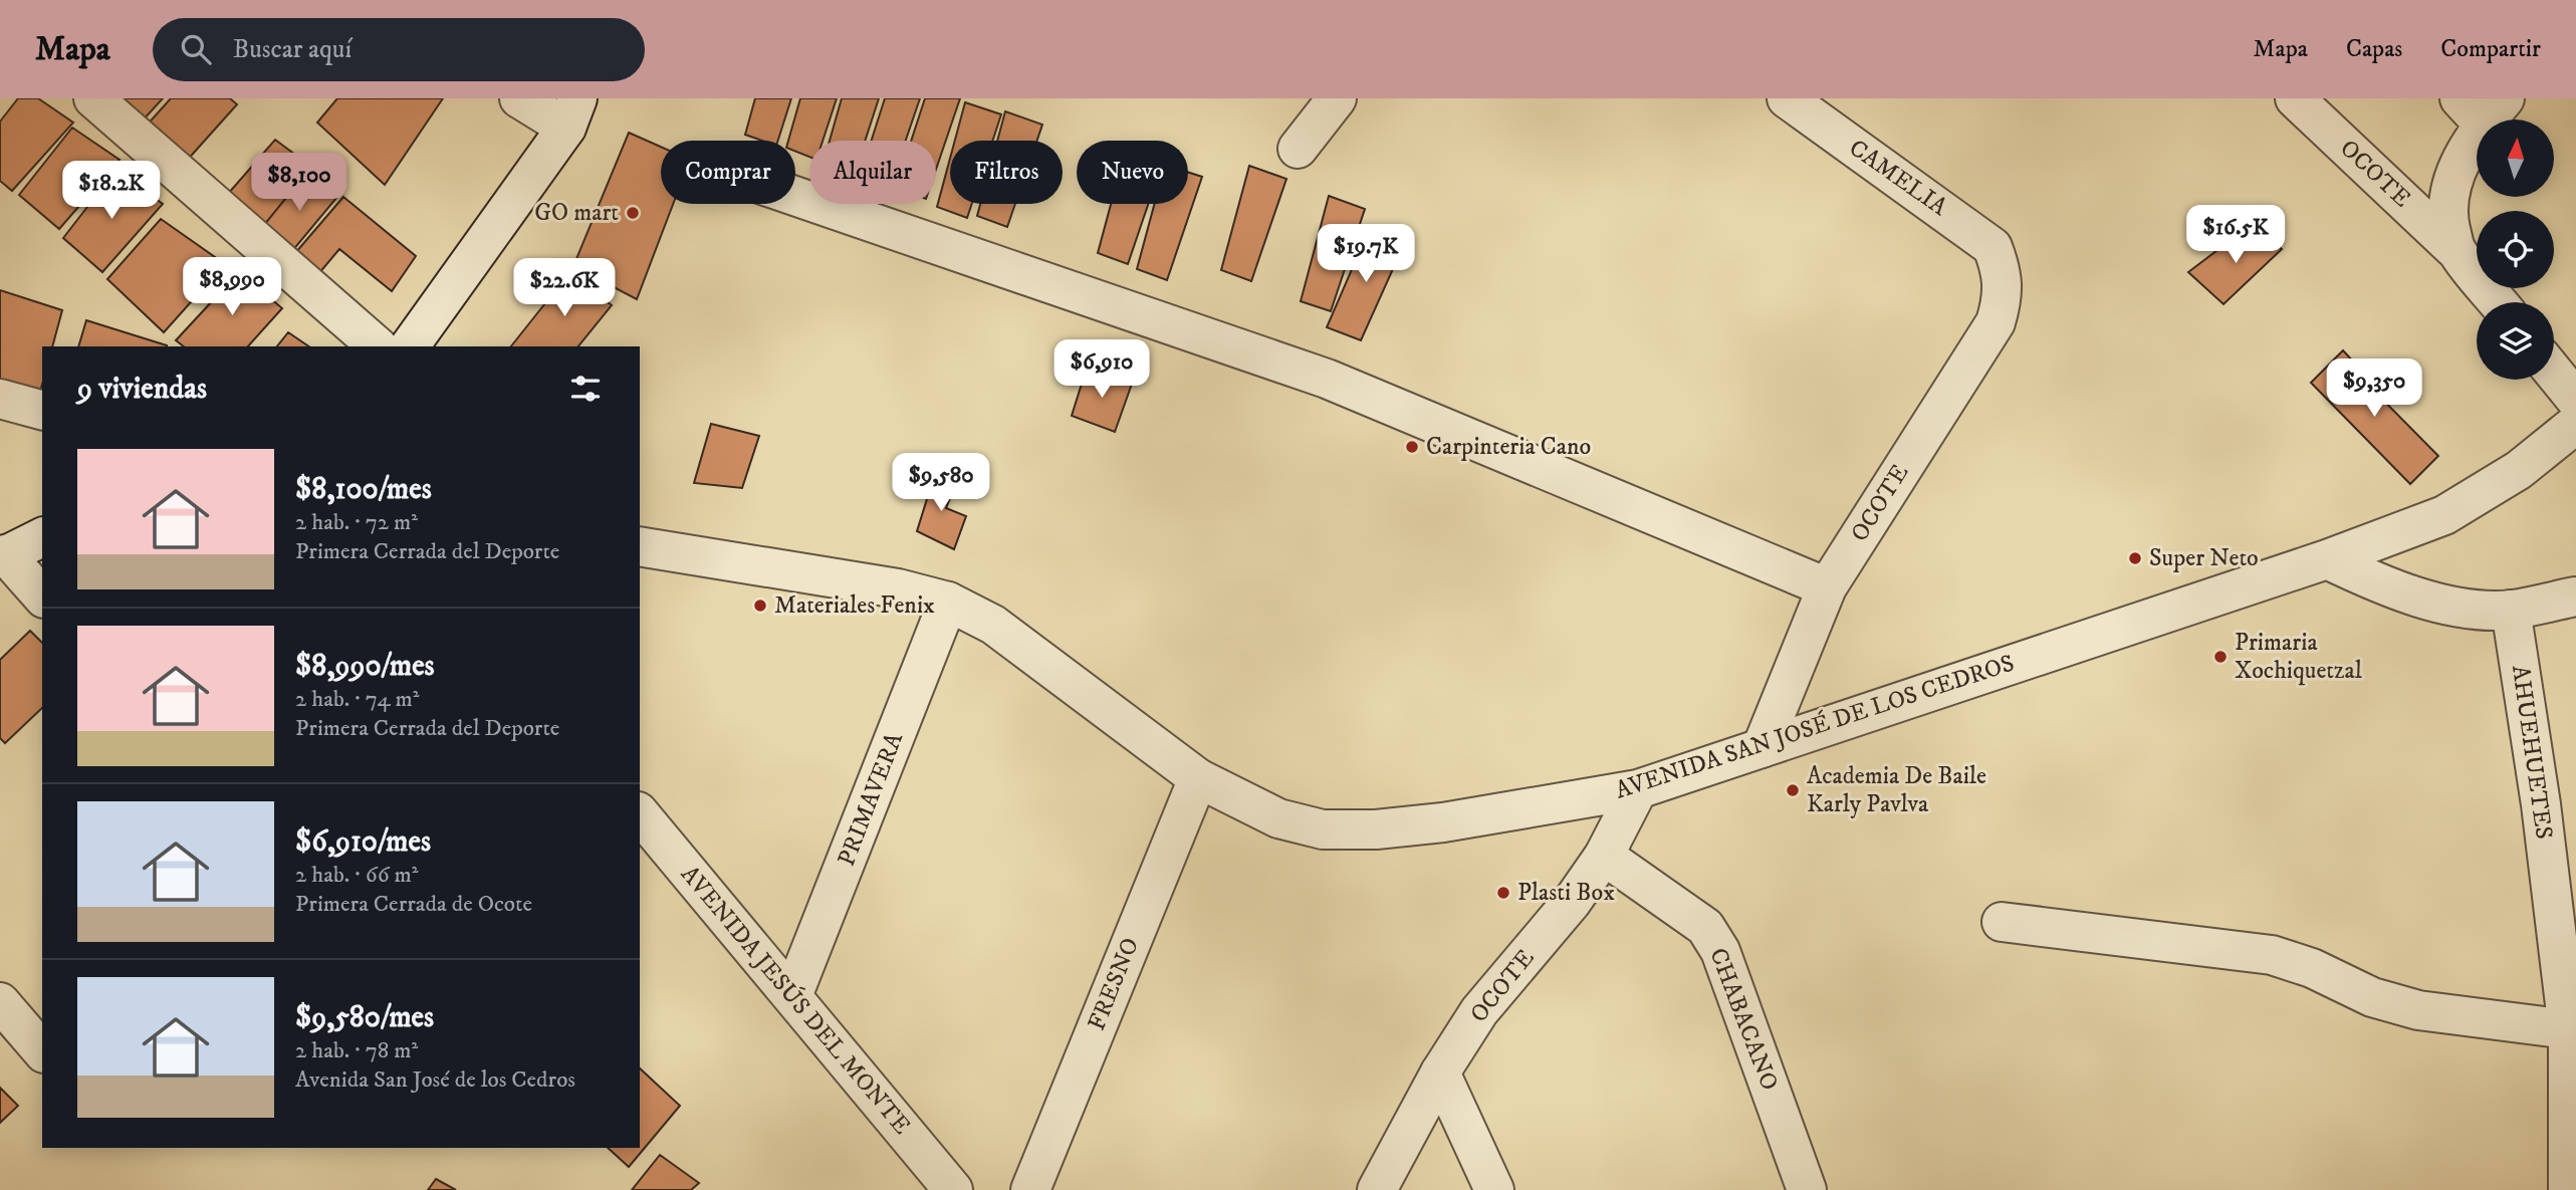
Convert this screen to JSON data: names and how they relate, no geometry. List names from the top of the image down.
{
  "streets": {
    "street": [
      "OCOTE",
      "CAMELIA",
      "AVENIDA SAN JOSÉ DE LOS CEDROS",
      "AHUEHUETES",
      "PRIMAVERA",
      "FRESNO",
      "AVENIDA JESÚS DEL MONTE",
      "CHABACANO"
    ]
  },
  "crossings": [
    ["OCOTE", "CAMELIA"],
    ["OCOTE", "AVENIDA SAN JOSÉ DE LOS CEDROS"],
    ["OCOTE", "CHABACANO"],
    ["AVENIDA SAN JOSÉ DE LOS CEDROS", "PRIMAVERA"],
    ["AVENIDA SAN JOSÉ DE LOS CEDROS", "FRESNO"],
    ["PRIMAVERA", "AVENIDA JESÚS DEL MONTE"]
  ],
  "places": [
    "GO mart",
    "Carpinteria Cano",
    "Super Neto",
    "Materiales Fenix",
    "Primaria Xochiquetzal",
    "Academia De Baile Karly Pavlva",
    "Plasti Box"
  ],
  "north": "top",
  "page": {
    "header": "Mapa",
    "search": "Buscar aquí",
    "nav": ["Mapa", "Capas", "Compartir"],
    "chip": [
      "Comprar",
      "Alquilar",
      "Filtros",
      "Nuevo"
    ],
    "price": [
      "$8,100",
      "$18.2K",
      "$16.5K",
      "$19.7K",
      "$8,990",
      "$22.6K",
      "$6,910",
      "$9,350",
      "$9,580"
    ],
    "heading": "9 viviendas",
    "list": [
      {
        "name": "$8,100/mes",
        "note": "2 hab. · 72 m² · Primera Cerrada del Deporte"
      },
      {
        "name": "$8,990/mes",
        "note": "2 hab. · 74 m² · Primera Cerrada del Deporte"
      },
      {
        "name": "$6,910/mes",
        "note": "2 hab. · 66 m² · Primera Cerrada de Ocote"
      },
      {
        "name": "$9,580/mes",
        "note": "2 hab. · 78 m² · Avenida San José de los Cedros"
      }
    ]
  }
}
